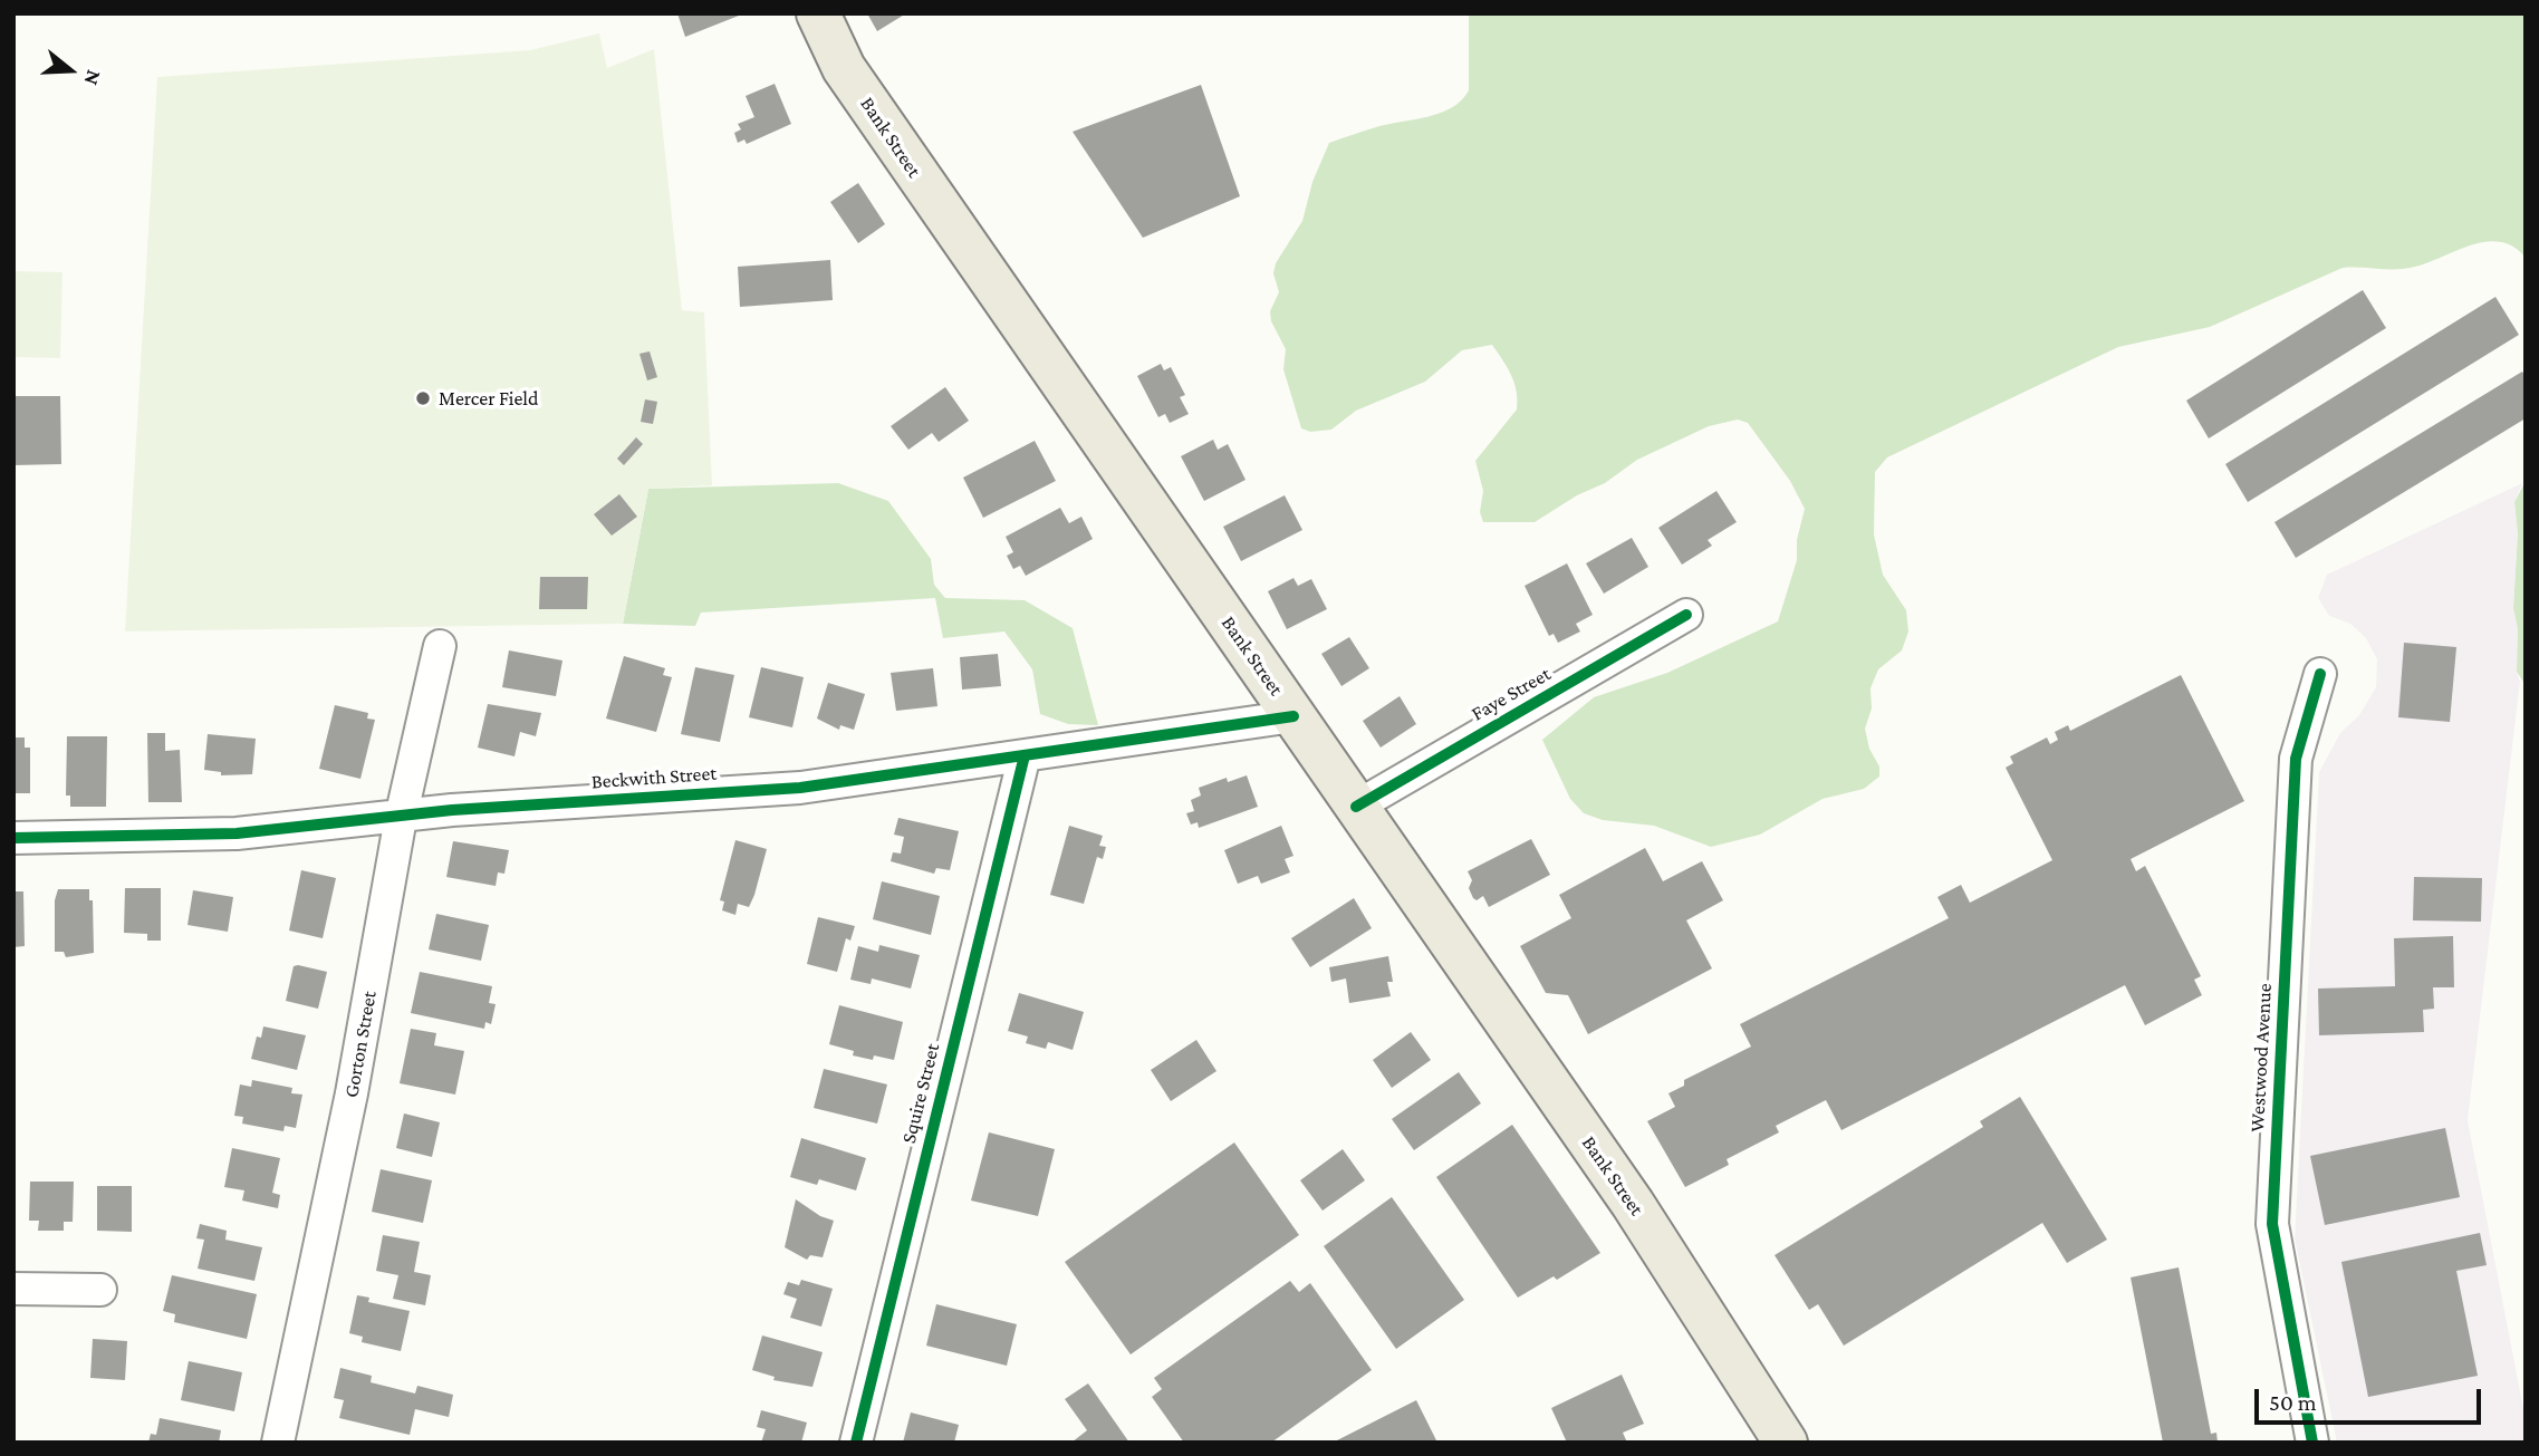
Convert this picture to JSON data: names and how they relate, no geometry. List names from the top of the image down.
{
  "streets": {
    "main road": ["Bank Street"],
    "street": [
      "Faye Street",
      "Beckwith Street",
      "Gorton Street",
      "Westwood Avenue",
      "Squire Street"
    ]
  },
  "crossings": [
    ["Bank Street", "Faye Street"],
    ["Bank Street", "Beckwith Street"],
    ["Beckwith Street", "Gorton Street"],
    ["Beckwith Street", "Squire Street"]
  ],
  "places": ["Mercer Field"],
  "scale_bar": "50 m",
  "north": "right"
}
